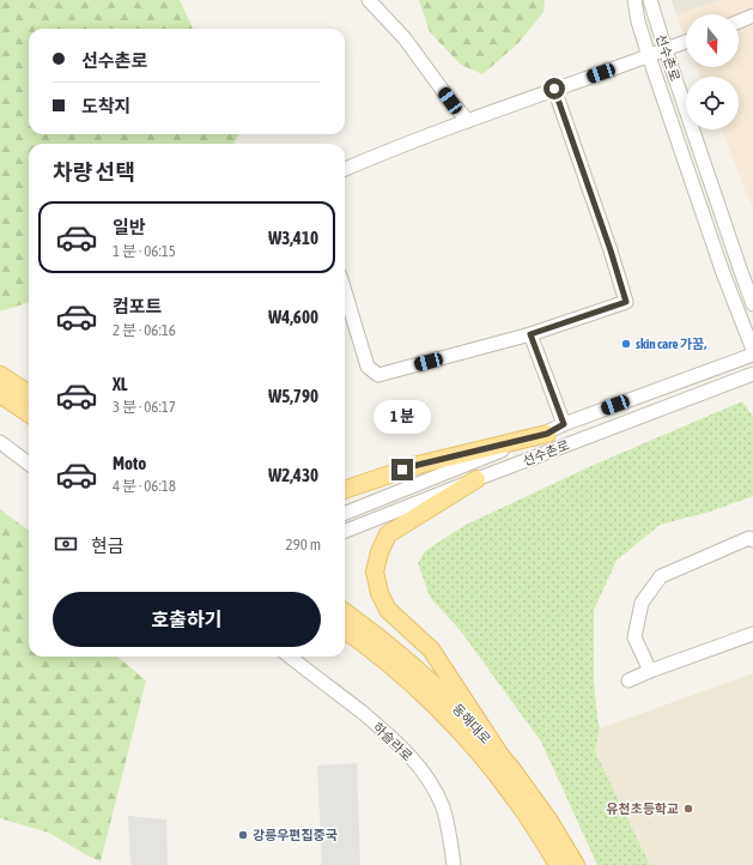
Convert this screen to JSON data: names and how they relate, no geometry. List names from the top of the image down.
{
  "streets": {
    "main road": ["동해대로"],
    "street": ["선수촌로", "하슬라로"]
  },
  "places": ["skin care 가꿈,", "유천초등학교", "강릉우편집중국"],
  "north": "bottom",
  "page": {
    "banner": ["선수촌로", "도착지"],
    "heading": "차량 선택",
    "list": [
      {
        "name": "일반",
        "note": "1 분 · 06:15",
        "value": "₩3,410"
      },
      {
        "name": "컴포트",
        "note": "2 분 · 06:16",
        "value": "₩4,600"
      },
      {
        "name": "XL",
        "note": "3 분 · 06:17",
        "value": "₩5,790"
      },
      {
        "name": "Moto",
        "note": "4 분 · 06:18",
        "value": "₩2,430"
      }
    ],
    "bubble": "1 분",
    "pay": ["현금", "290 m"],
    "buttons": "호출하기"
  }
}
